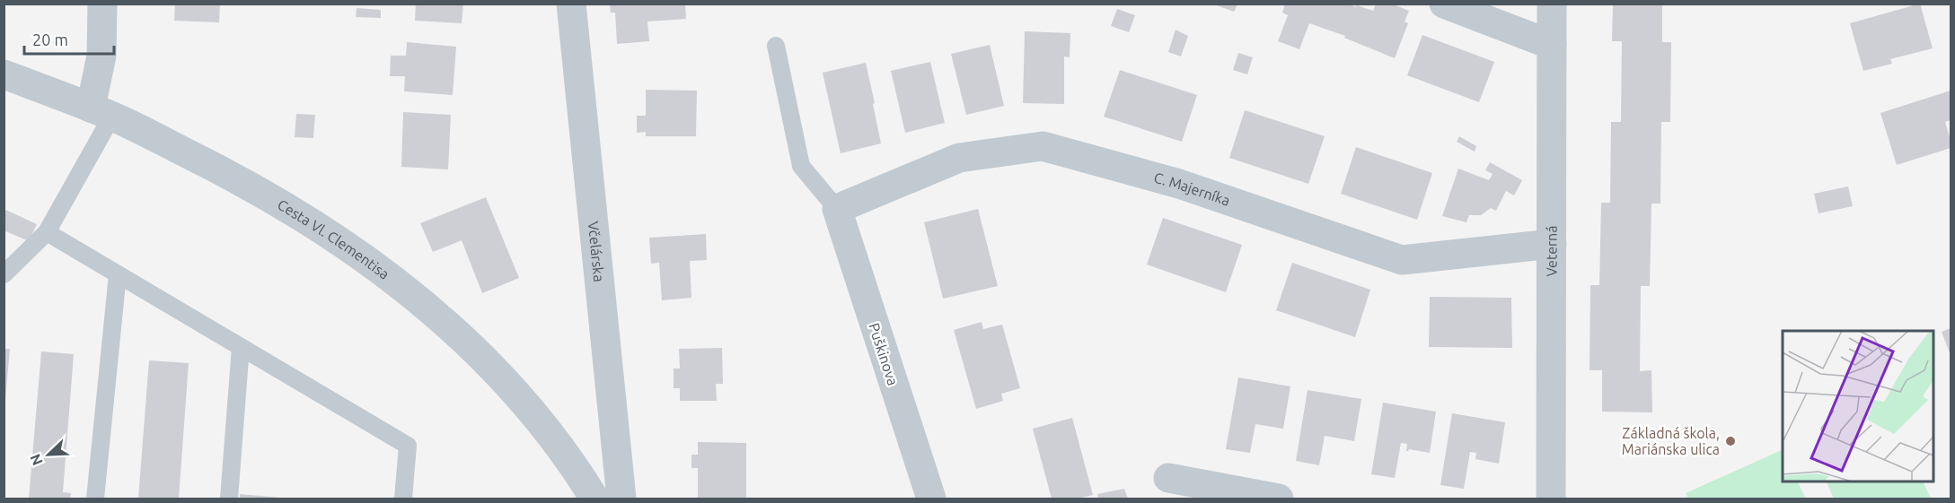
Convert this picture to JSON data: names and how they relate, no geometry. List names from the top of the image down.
{
  "streets": {
    "street": [
      "C. Majerníka",
      "Cesta Vl. Clementisa",
      "Včelárska",
      "Veterná",
      "Puškinova"
    ]
  },
  "crossings": [
    ["C. Majerníka", "Veterná"],
    ["C. Majerníka", "Puškinova"]
  ],
  "places": ["Základná škola, Mariánska ulica"],
  "scale_bar": "20 m",
  "north": "bottom left"
}
